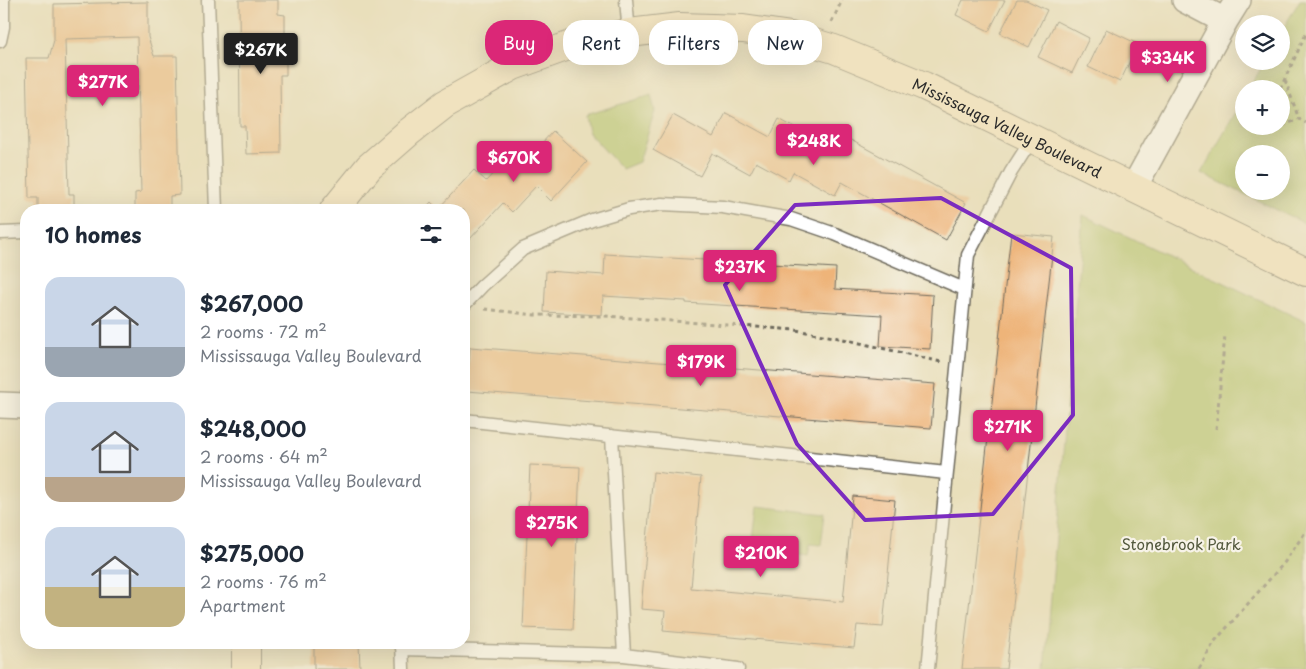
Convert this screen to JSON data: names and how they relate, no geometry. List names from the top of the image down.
{
  "streets": {
    "street": ["Mississauga Valley Boulevard"]
  },
  "parks": ["Stonebrook Park"],
  "page": {
    "map_buttons": ["+", "−"],
    "chip": [
      "Buy",
      "Rent",
      "Filters",
      "New"
    ],
    "price": [
      "$267K",
      "$334K",
      "$277K",
      "$248K",
      "$670K",
      "$237K",
      "$179K",
      "$271K",
      "$275K",
      "$210K"
    ],
    "heading": "10 homes",
    "list": [
      {
        "name": "$267,000",
        "note": "2 rooms · 72 m² · Mississauga Valley Boulevard"
      },
      {
        "name": "$248,000",
        "note": "2 rooms · 64 m² · Mississauga Valley Boulevard"
      },
      {
        "name": "$275,000",
        "note": "2 rooms · 76 m² · Apartment"
      }
    ]
  }
}
